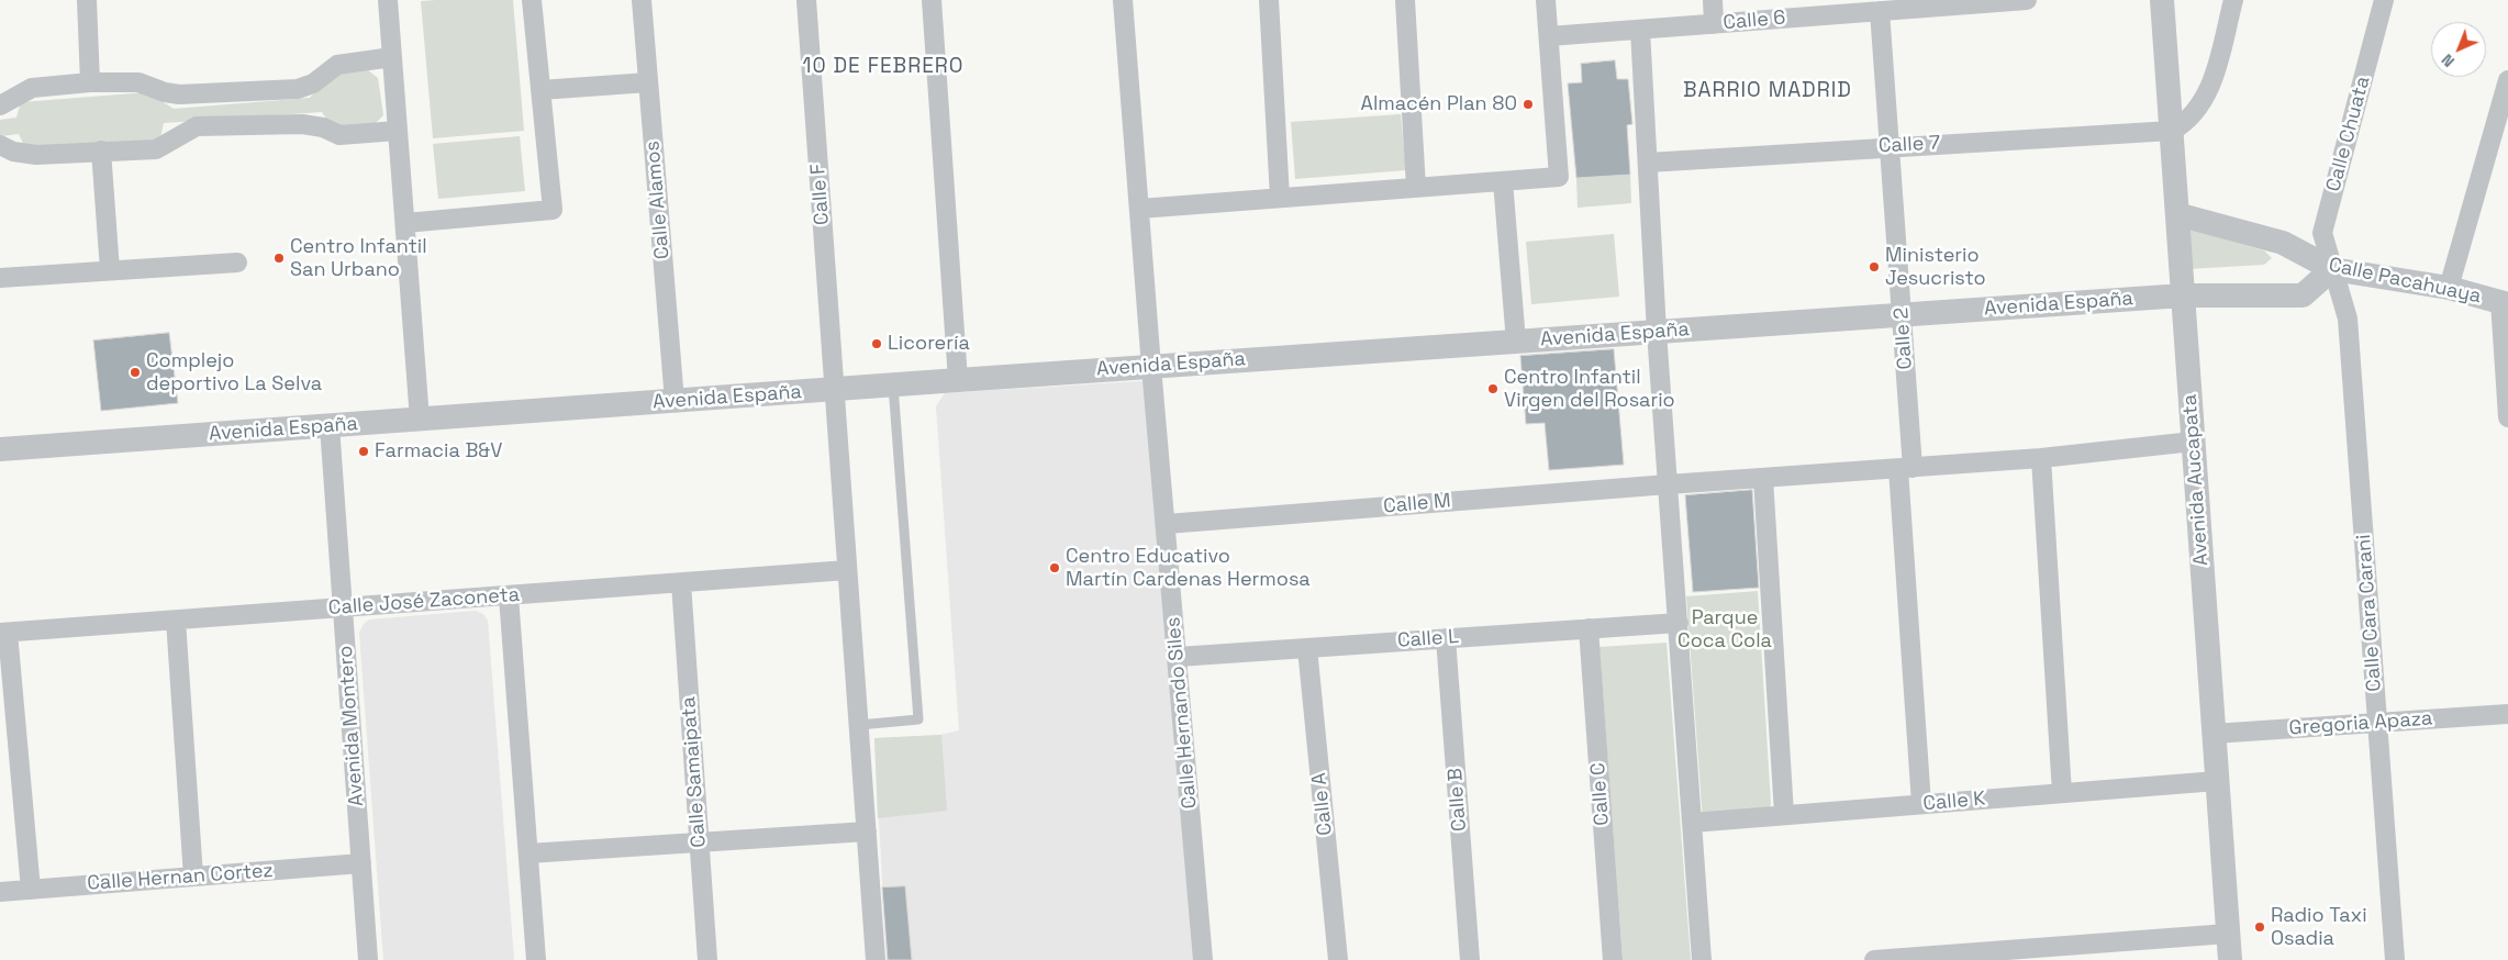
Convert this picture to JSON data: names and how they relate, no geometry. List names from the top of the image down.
{
  "streets": {
    "street": [
      "Calle 6",
      "Calle Chuata",
      "Calle 7",
      "Calle F",
      "Calle Alamos",
      "Calle Pacahuaya",
      "Avenida España",
      "Calle 2",
      "Avenida Aucapata",
      "Calle M",
      "Calle José Zaconeta",
      "Calle Cara Carani",
      "Calle L",
      "Calle Hernando Siles",
      "Gregoria Apaza",
      "Avenida Montero",
      "Calle Samaipata",
      "Calle C",
      "Calle B",
      "Calle K",
      "Calle A",
      "Calle Hernan Cortez"
    ]
  },
  "crossings": [
    ["Calle 6", "Calle 2"],
    ["Calle Chuata", "Calle Pacahuaya"],
    ["Calle Chuata", "Avenida España"],
    ["Calle Chuata", "Calle Cara Carani"],
    ["Calle 7", "Calle 2"],
    ["Calle 7", "Avenida Aucapata"],
    ["Calle F", "Avenida España"],
    ["Calle F", "Calle José Zaconeta"],
    ["Calle Alamos", "Avenida España"],
    ["Calle Pacahuaya", "Avenida España"],
    ["Calle Pacahuaya", "Avenida Aucapata"],
    ["Calle Pacahuaya", "Calle Cara Carani"],
    ["Avenida España", "Calle 2"],
    ["Avenida España", "Avenida Aucapata"],
    ["Avenida España", "Calle Cara Carani"],
    ["Avenida España", "Calle Hernando Siles"],
    ["Avenida España", "Avenida Montero"],
    ["Calle 2", "Calle M"],
    ["Calle 2", "Calle K"],
    ["Avenida Aucapata", "Calle M"],
    ["Avenida Aucapata", "Gregoria Apaza"],
    ["Avenida Aucapata", "Calle K"],
    ["Calle M", "Calle Hernando Siles"],
    ["Calle José Zaconeta", "Avenida Montero"],
    ["Calle José Zaconeta", "Calle Samaipata"],
    ["Calle Cara Carani", "Gregoria Apaza"],
    ["Calle L", "Calle Hernando Siles"],
    ["Calle L", "Calle C"],
    ["Calle L", "Calle B"],
    ["Calle L", "Calle A"],
    ["Avenida Montero", "Calle Hernan Cortez"]
  ],
  "districts": ["10 DE FEBRERO", "BARRIO MADRID"],
  "parks": ["Parque Coca Cola"],
  "places": [
    "Almacén Plan 80",
    "Centro Infantil San Urbano",
    "Ministerio Jesucristo",
    "Licorería",
    "Complejo deportivo La Selva",
    "Centro Infantil Virgen del Rosario",
    "Farmacia B&V",
    "Centro Educativo Martín Cardenas Hermosa",
    "Radio Taxi Osadia"
  ],
  "north": "bottom left"
}
